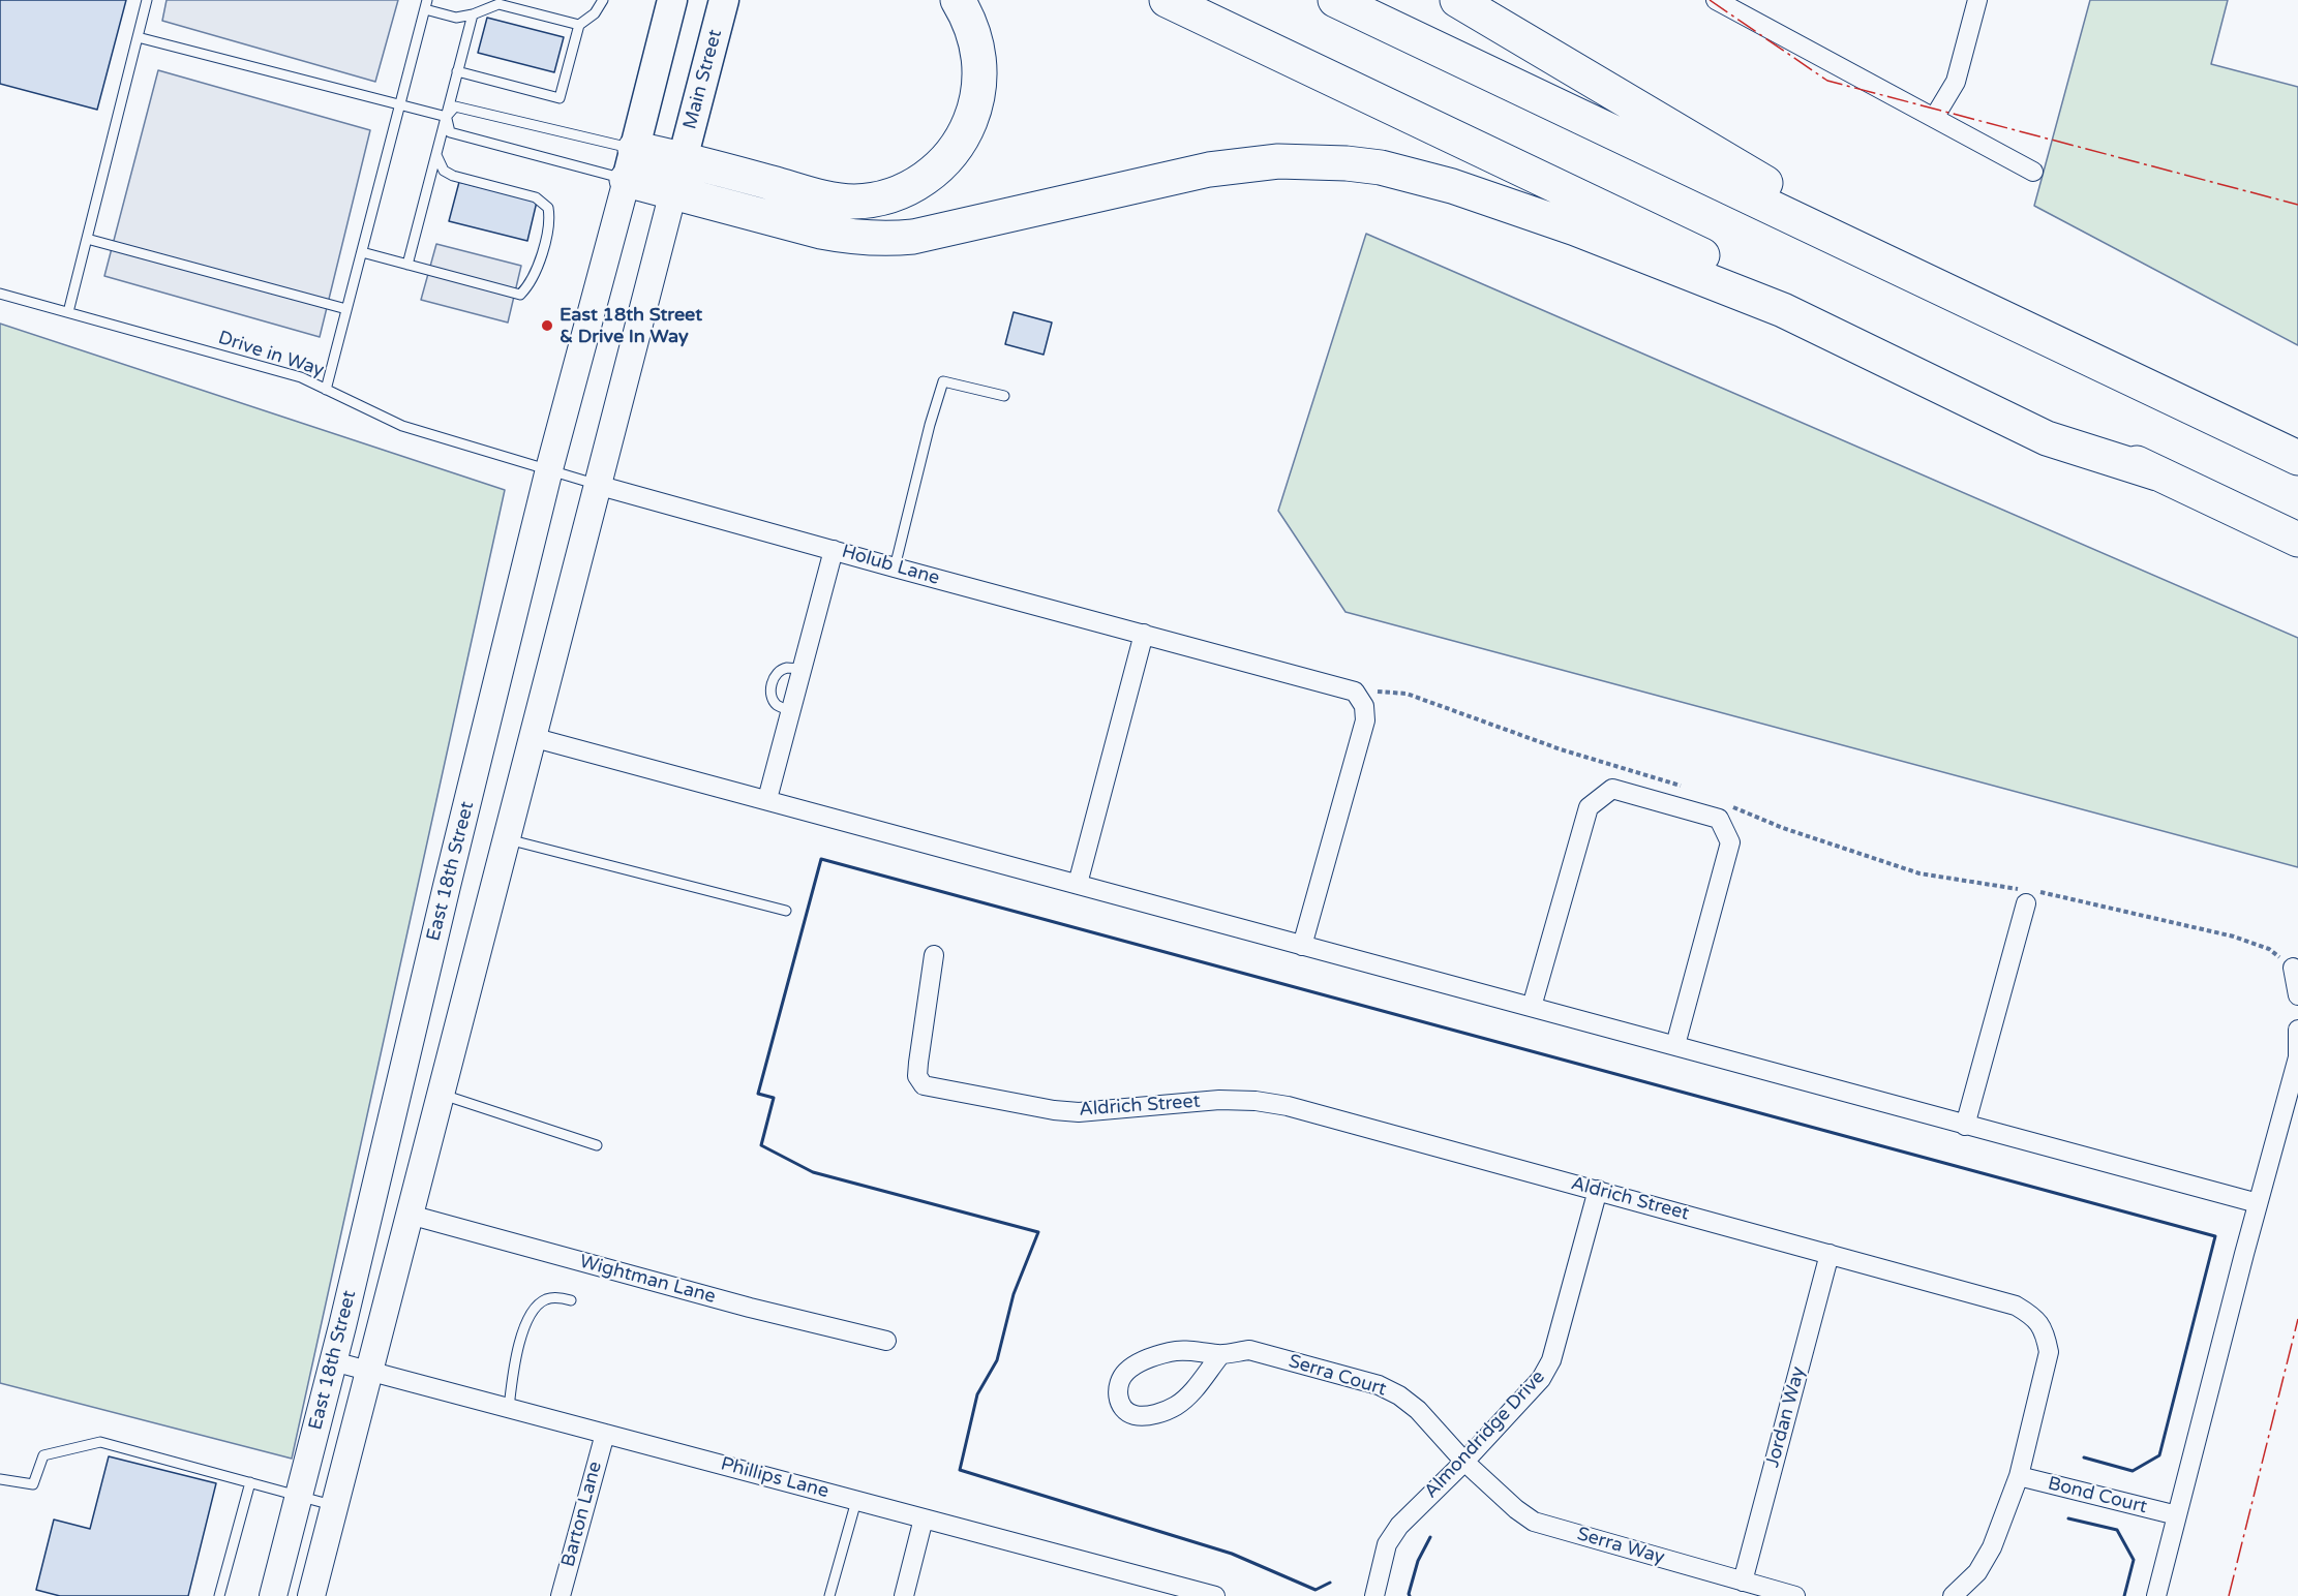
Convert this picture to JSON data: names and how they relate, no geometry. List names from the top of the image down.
{
  "streets": {
    "main road": ["Main Street", "East 18th Street"],
    "street": [
      "Holub Lane",
      "Aldrich Street",
      "Wightman Lane",
      "Serra Court",
      "Jordan Way",
      "Almondridge Drive",
      "Phillips Lane",
      "Bond Court",
      "Barton Lane",
      "Serra Way"
    ],
    "lane": ["Drive in Way"]
  },
  "crossings": [
    ["Main Street", "East 18th Street"],
    ["Drive in Way", "Holub Lane"],
    ["Drive in Way", "East 18th Street"],
    ["Holub Lane", "East 18th Street"],
    ["East 18th Street", "Wightman Lane"],
    ["East 18th Street", "Phillips Lane"],
    ["Aldrich Street", "Jordan Way"],
    ["Aldrich Street", "Almondridge Drive"],
    ["Aldrich Street", "Bond Court"],
    ["Serra Court", "Almondridge Drive"],
    ["Serra Court", "Serra Way"],
    ["Jordan Way", "Serra Way"],
    ["Almondridge Drive", "Serra Way"],
    ["Phillips Lane", "Barton Lane"]
  ],
  "places": ["East 18th Street & Drive In Way"]
}
